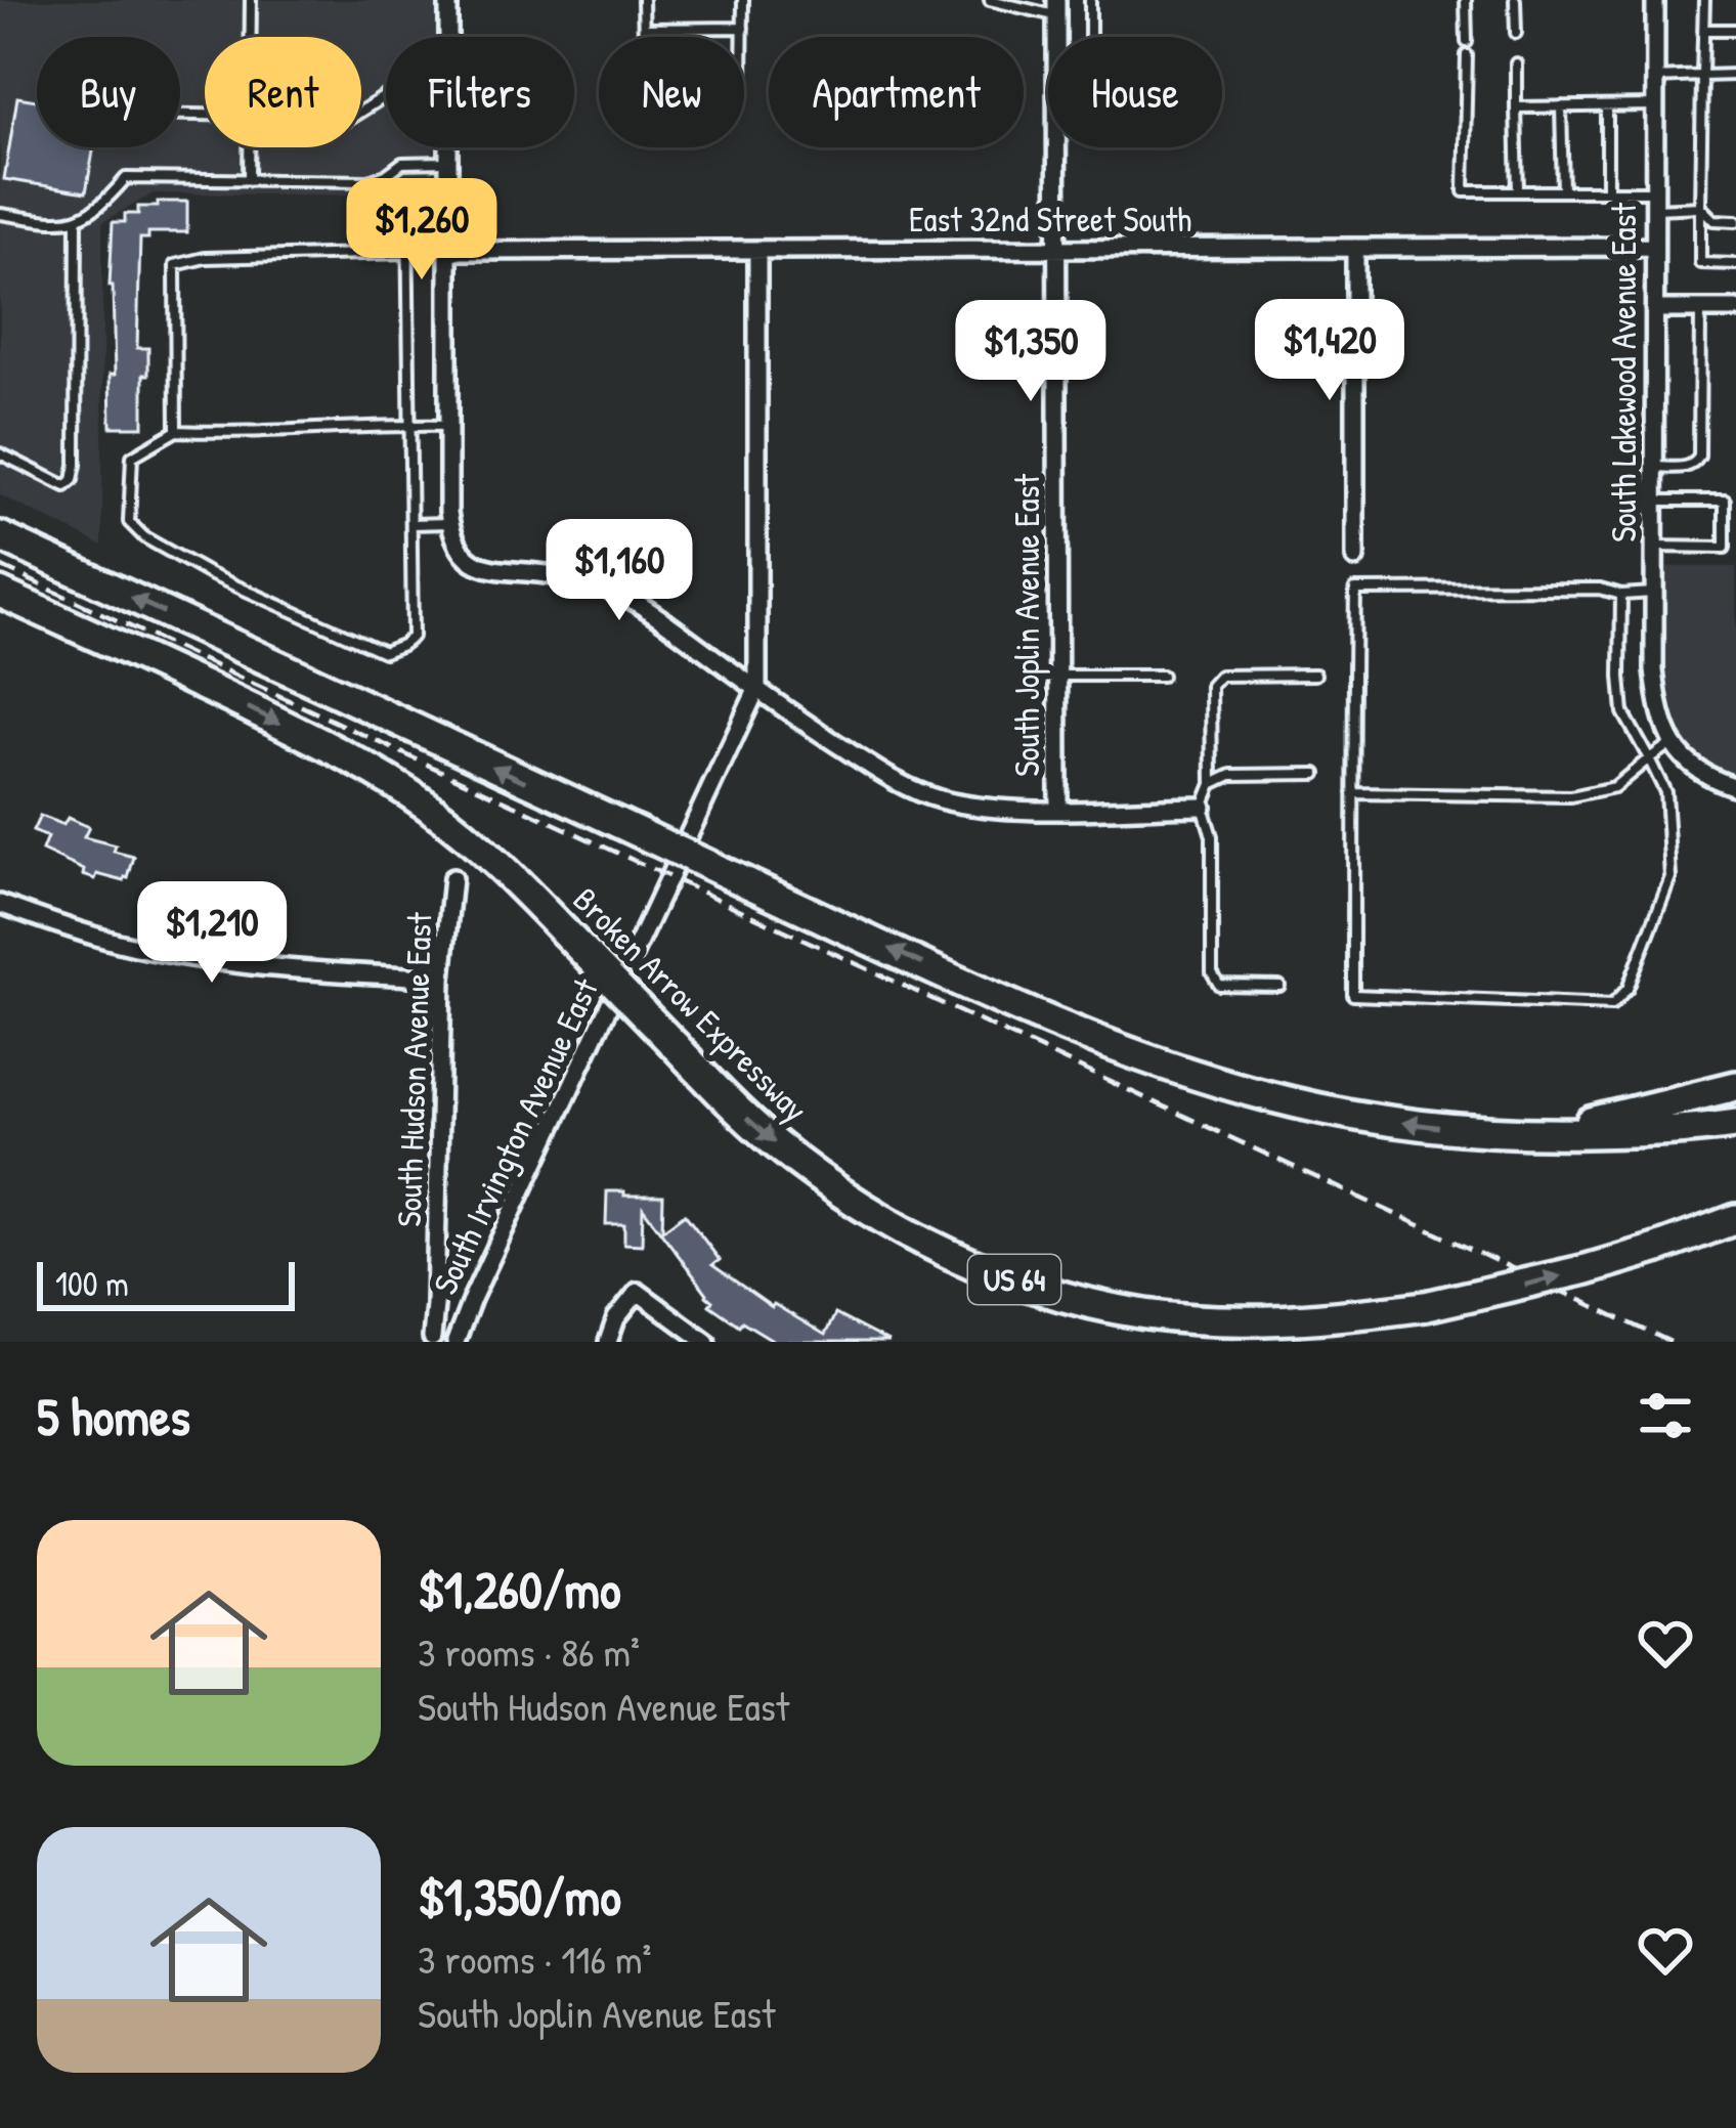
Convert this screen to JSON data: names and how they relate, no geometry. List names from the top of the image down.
{
  "streets": {
    "highway": ["Broken Arrow Expressway", "US 64"],
    "street": [
      "East 32nd Street South",
      "South Lakewood Avenue East",
      "South Joplin Avenue East",
      "South Hudson Avenue East",
      "South Irvington Avenue East"
    ]
  },
  "crossings": [
    ["East 32nd Street South", "South Lakewood Avenue East"],
    ["East 32nd Street South", "South Joplin Avenue East"],
    ["East 32nd Street South", "South Irvington Avenue East"]
  ],
  "scale_bar": "100 m",
  "page": {
    "chip": [
      "Buy",
      "Rent",
      "Filters",
      "New",
      "Apartment",
      "House"
    ],
    "price": [
      "$1,260",
      "$1,420",
      "$1,350",
      "$1,160",
      "$1,210"
    ],
    "scale": "100 m",
    "heading": "5 homes",
    "list": [
      {
        "name": "$1,260/mo",
        "note": "3 rooms · 86 m² · South Hudson Avenue East"
      },
      {
        "name": "$1,350/mo",
        "note": "3 rooms · 116 m² · South Joplin Avenue East"
      }
    ]
  }
}
